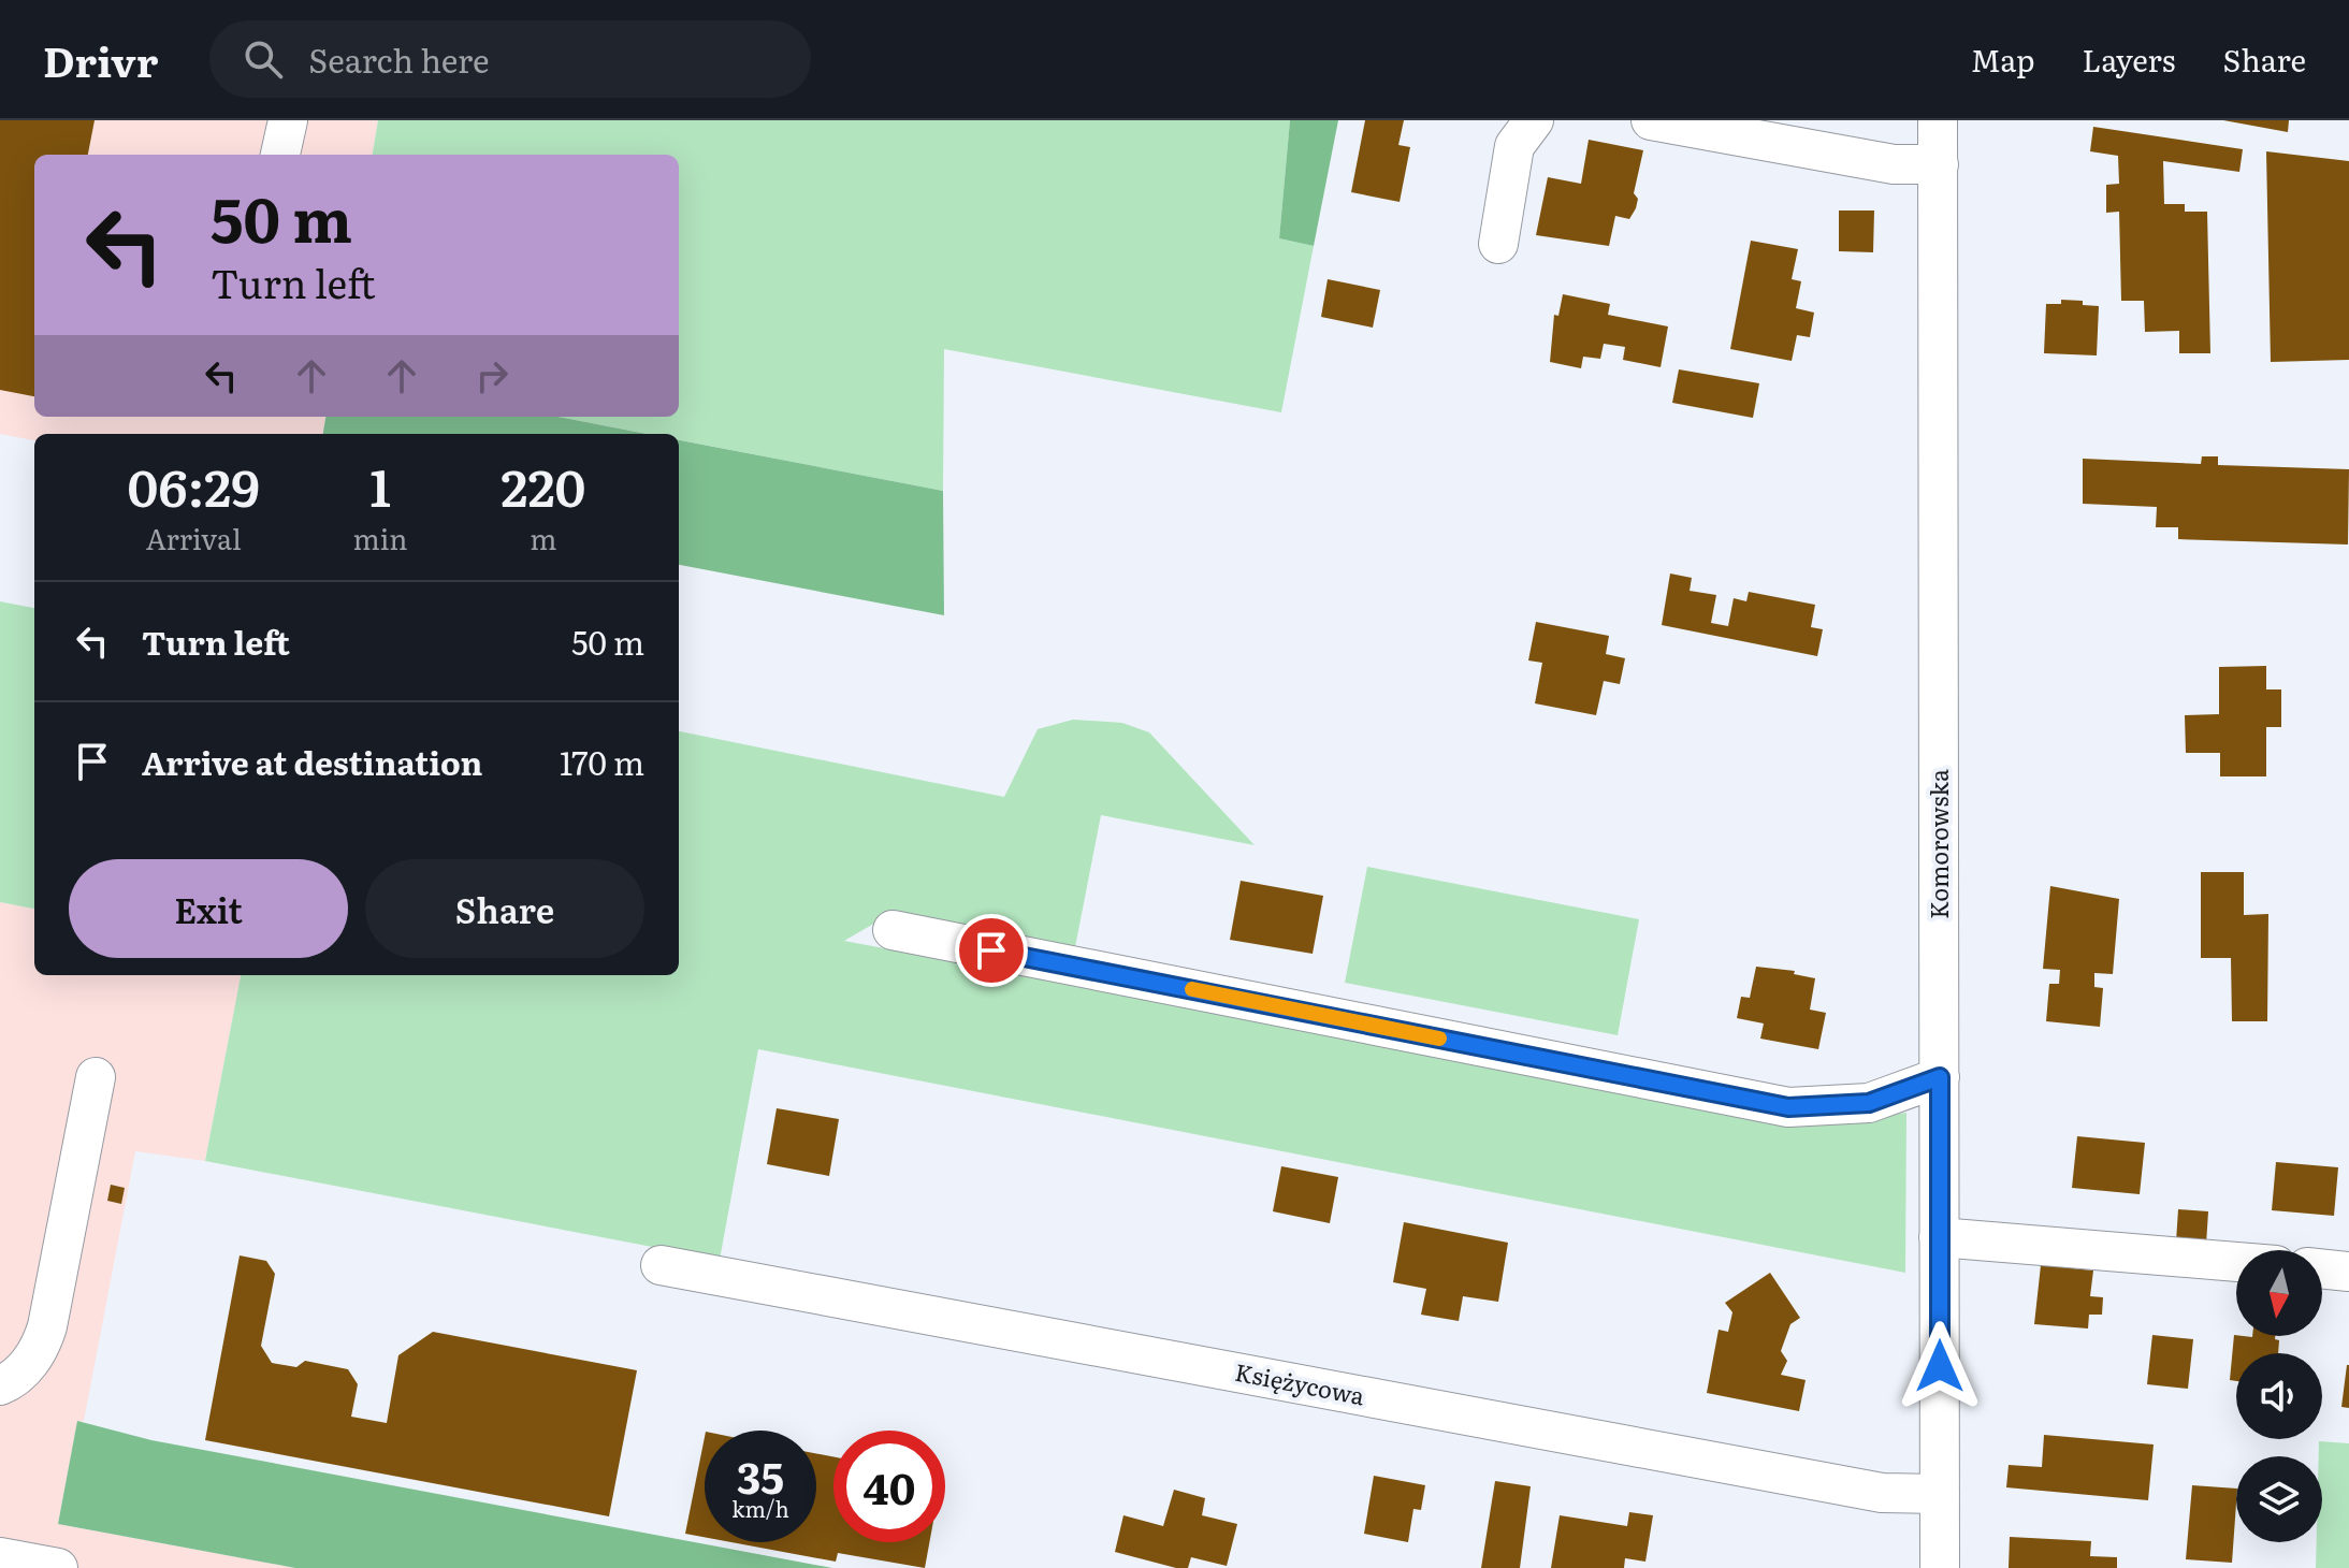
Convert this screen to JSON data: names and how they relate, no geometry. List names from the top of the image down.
{
  "streets": {
    "street": ["Komorowska", "Księżycowa"]
  },
  "crossings": [
    ["Komorowska", "Księżycowa"]
  ],
  "north": "bottom",
  "page": {
    "header": "Drivr",
    "search": "Search here",
    "nav": ["Map", "Layers", "Share"],
    "turn": ["50 m", "Turn left"],
    "eta": [
      "06:29",
      "Arrival",
      "1",
      "min",
      "220",
      "m"
    ],
    "list": [
      {
        "name": "Turn left",
        "value": "50 m"
      },
      {
        "name": "Arrive at destination",
        "value": "170 m"
      }
    ],
    "buttons": ["Exit", "Share"],
    "speed": "35 km/h",
    "limit": "40"
  }
}
